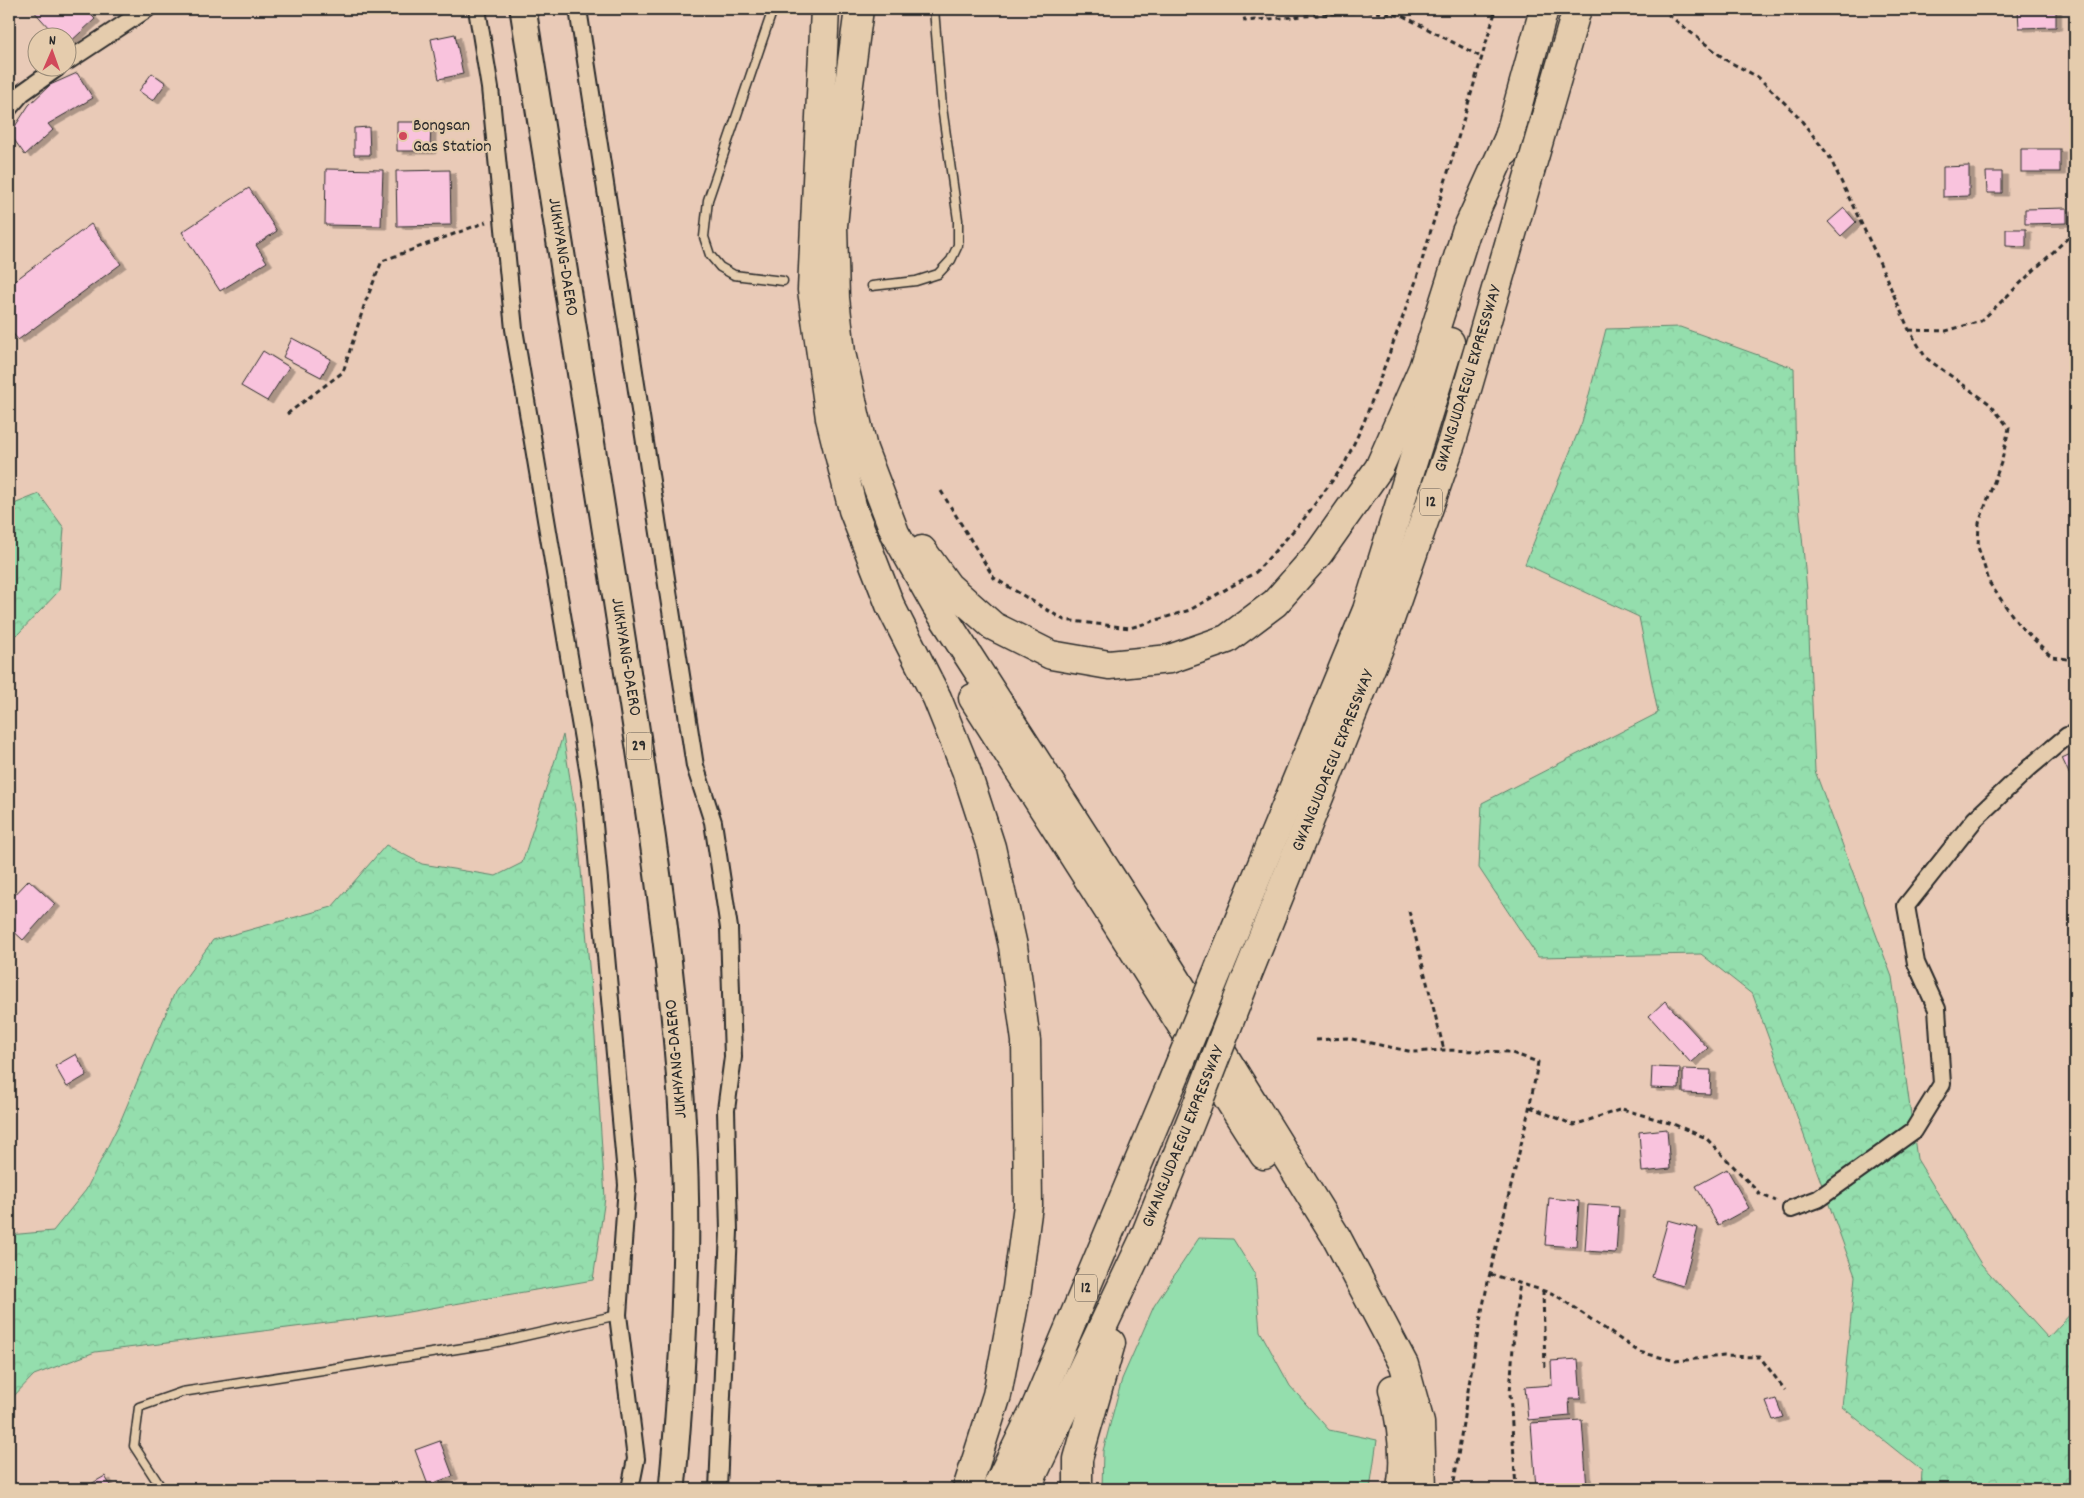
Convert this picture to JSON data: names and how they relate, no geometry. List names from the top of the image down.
{
  "streets": {
    "highway": ["GWANGJUDAEGU EXPRESSWAY", "12"],
    "main road": ["JUKHYANG-DAERO", "29"]
  },
  "places": ["Bongsan Gas Station"],
  "north": "top"
}
